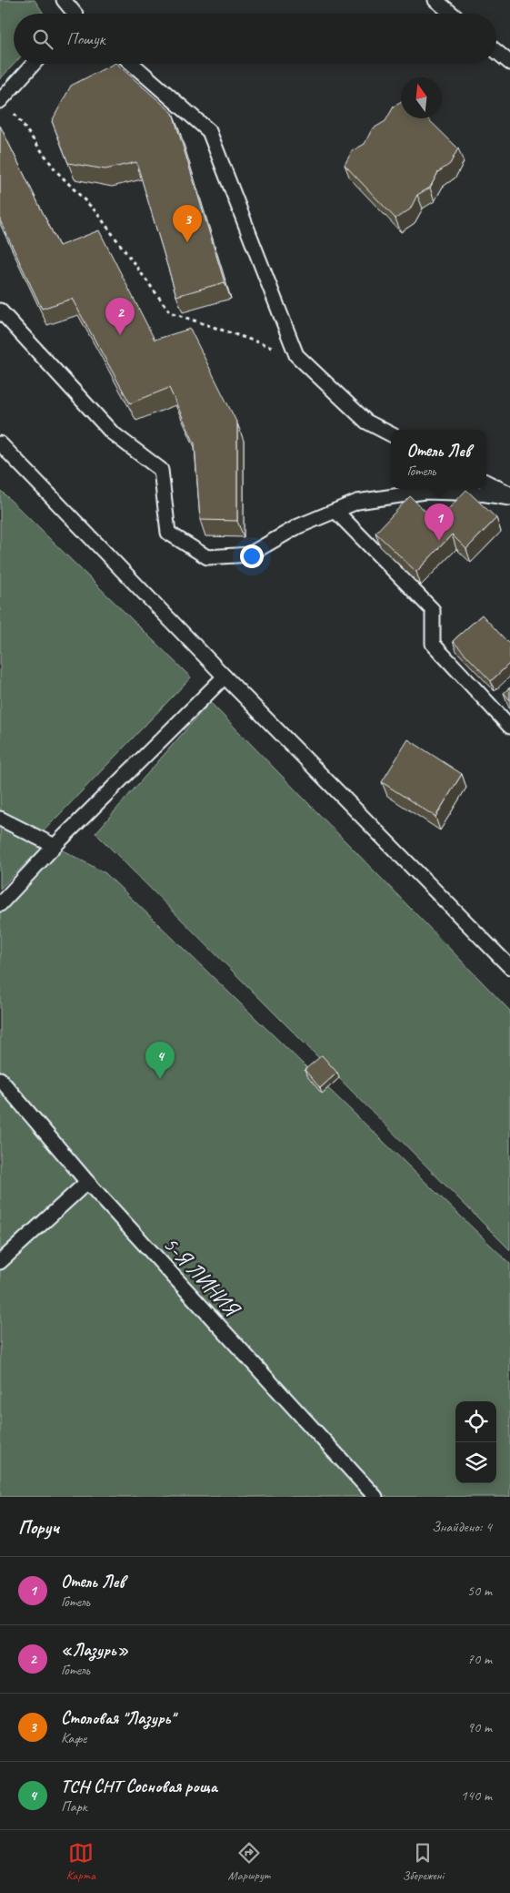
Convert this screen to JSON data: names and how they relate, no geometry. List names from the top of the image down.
{
  "streets": {
    "lane": ["5-Я ЛИНИЯ"]
  },
  "north": "top",
  "page": {
    "search": "Пошук",
    "pins": [
      "3",
      "2",
      "1",
      "4"
    ],
    "popup": ["Отель Лев", "Готель"],
    "heading": ["Поруч", "Знайдено: 4"],
    "list": [
      {
        "mark": "1",
        "name": "Отель Лев",
        "note": "Готель",
        "value": "50 m"
      },
      {
        "mark": "2",
        "name": "«Лазурь»",
        "note": "Готель",
        "value": "70 m"
      },
      {
        "mark": "3",
        "name": "Столовая \"Лазурь\"",
        "note": "Кафе",
        "value": "90 m"
      },
      {
        "mark": "4",
        "name": "ТСН СНТ Сосновая роща",
        "note": "Парк",
        "value": "140 m"
      }
    ],
    "nav": ["Карта", "Маршрут", "Збережені"]
  }
}
